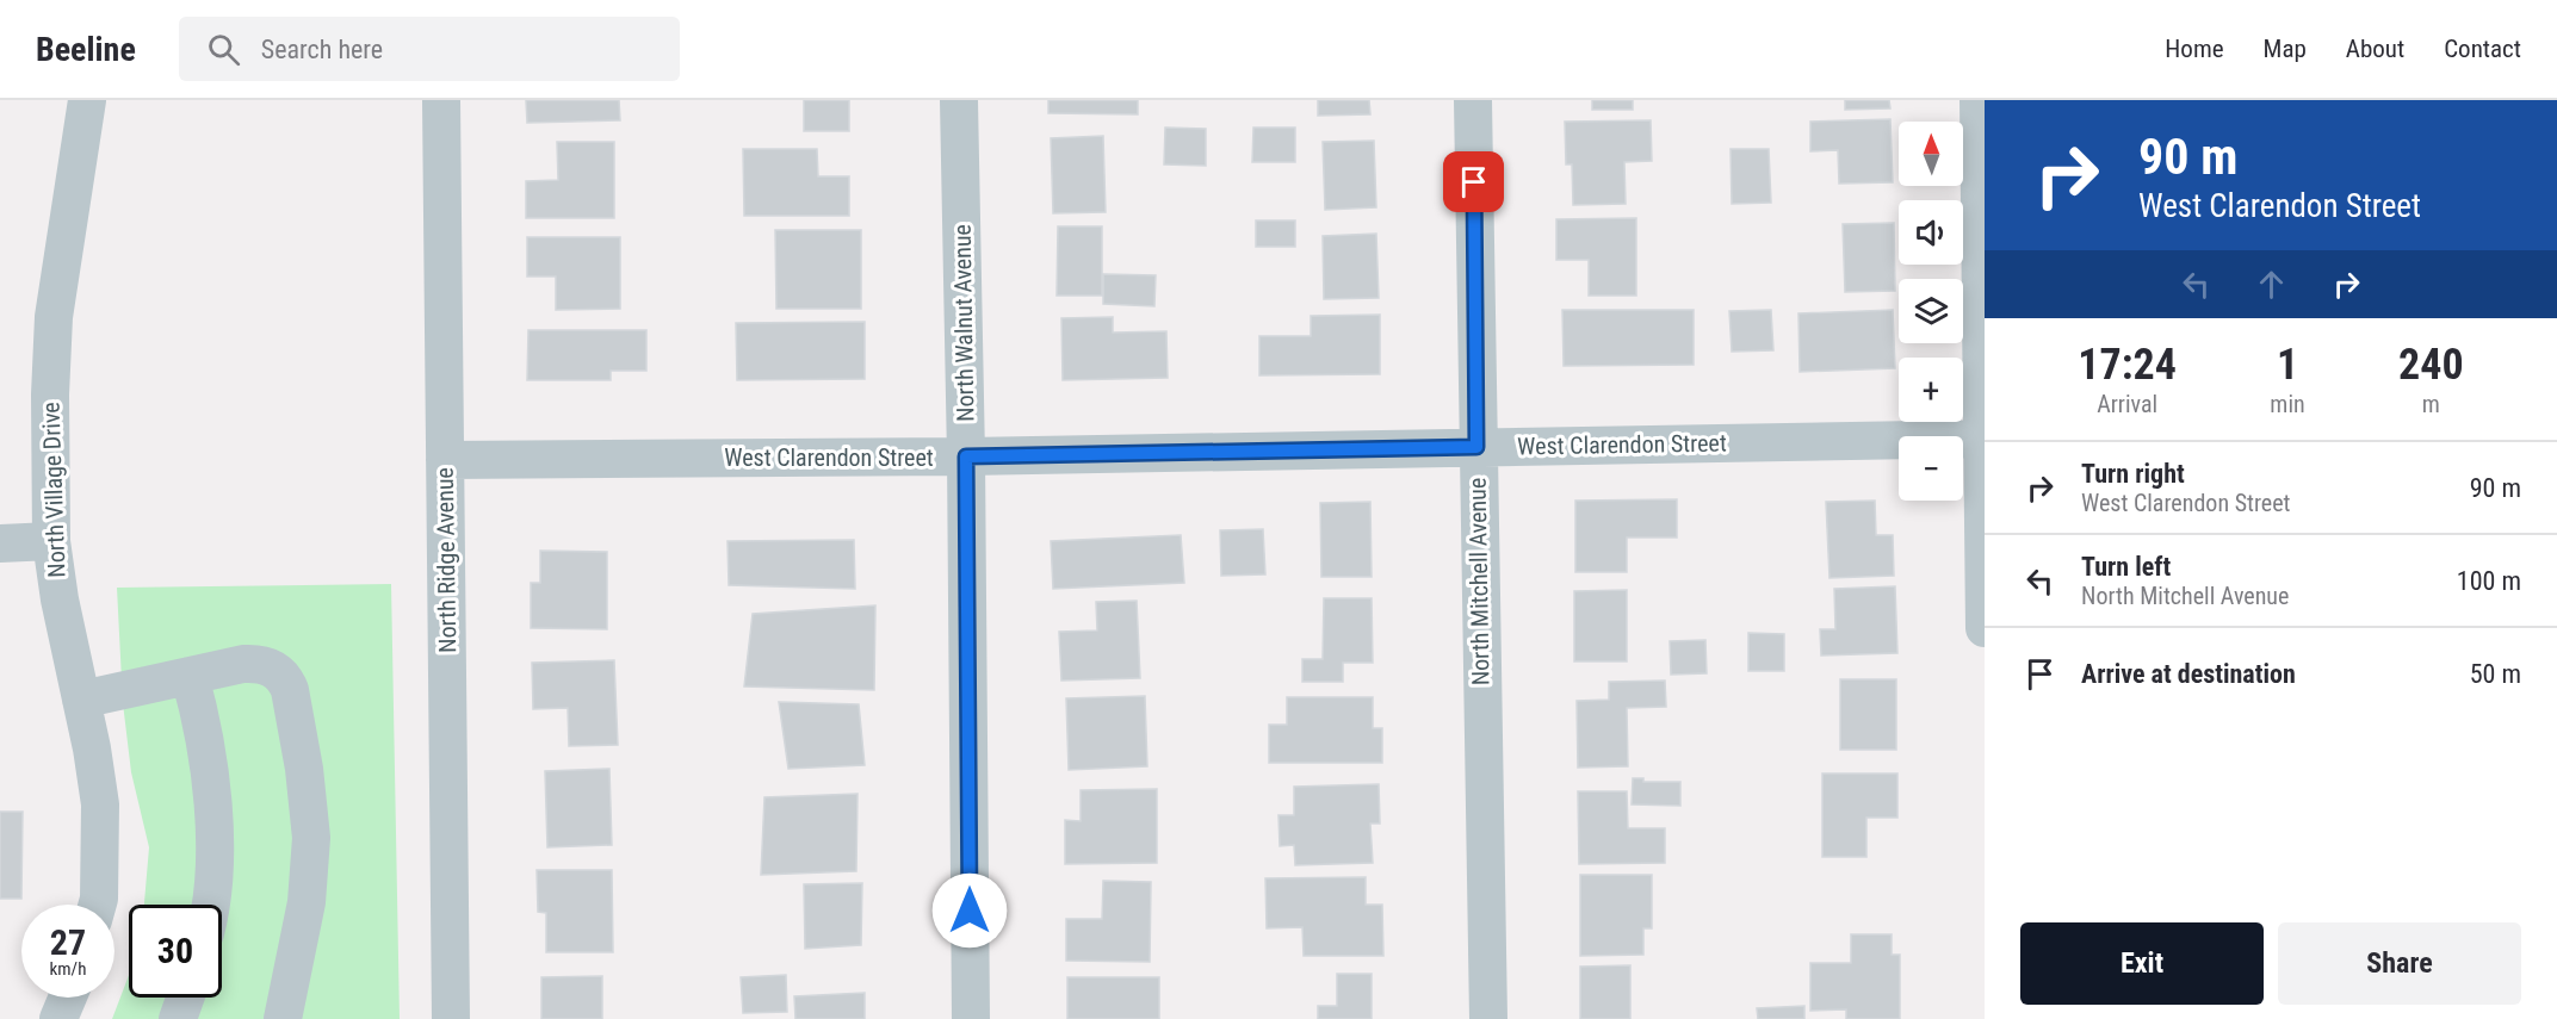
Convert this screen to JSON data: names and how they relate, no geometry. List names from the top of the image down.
{
  "streets": {
    "street": [
      "North Walnut Avenue",
      "West Clarendon Street",
      "North Village Drive",
      "North Ridge Avenue",
      "North Mitchell Avenue"
    ]
  },
  "crossings": [
    ["North Walnut Avenue", "West Clarendon Street"],
    ["West Clarendon Street", "North Ridge Avenue"],
    ["West Clarendon Street", "North Mitchell Avenue"]
  ],
  "north": "top",
  "page": {
    "header": "Beeline",
    "search": "Search here",
    "nav": [
      "Home",
      "Map",
      "About",
      "Contact"
    ],
    "turn": ["90 m", "West Clarendon Street"],
    "map_buttons": ["+", "−"],
    "eta": [
      "17:24",
      "Arrival",
      "1",
      "min",
      "240",
      "m"
    ],
    "list": [
      {
        "name": "Turn right",
        "note": "West Clarendon Street",
        "value": "90 m"
      },
      {
        "name": "Turn left",
        "note": "North Mitchell Avenue",
        "value": "100 m"
      },
      {
        "name": "Arrive at destination",
        "value": "50 m"
      }
    ],
    "speed": "27 km/h",
    "limit": "30",
    "buttons": ["Exit", "Share"]
  }
}
